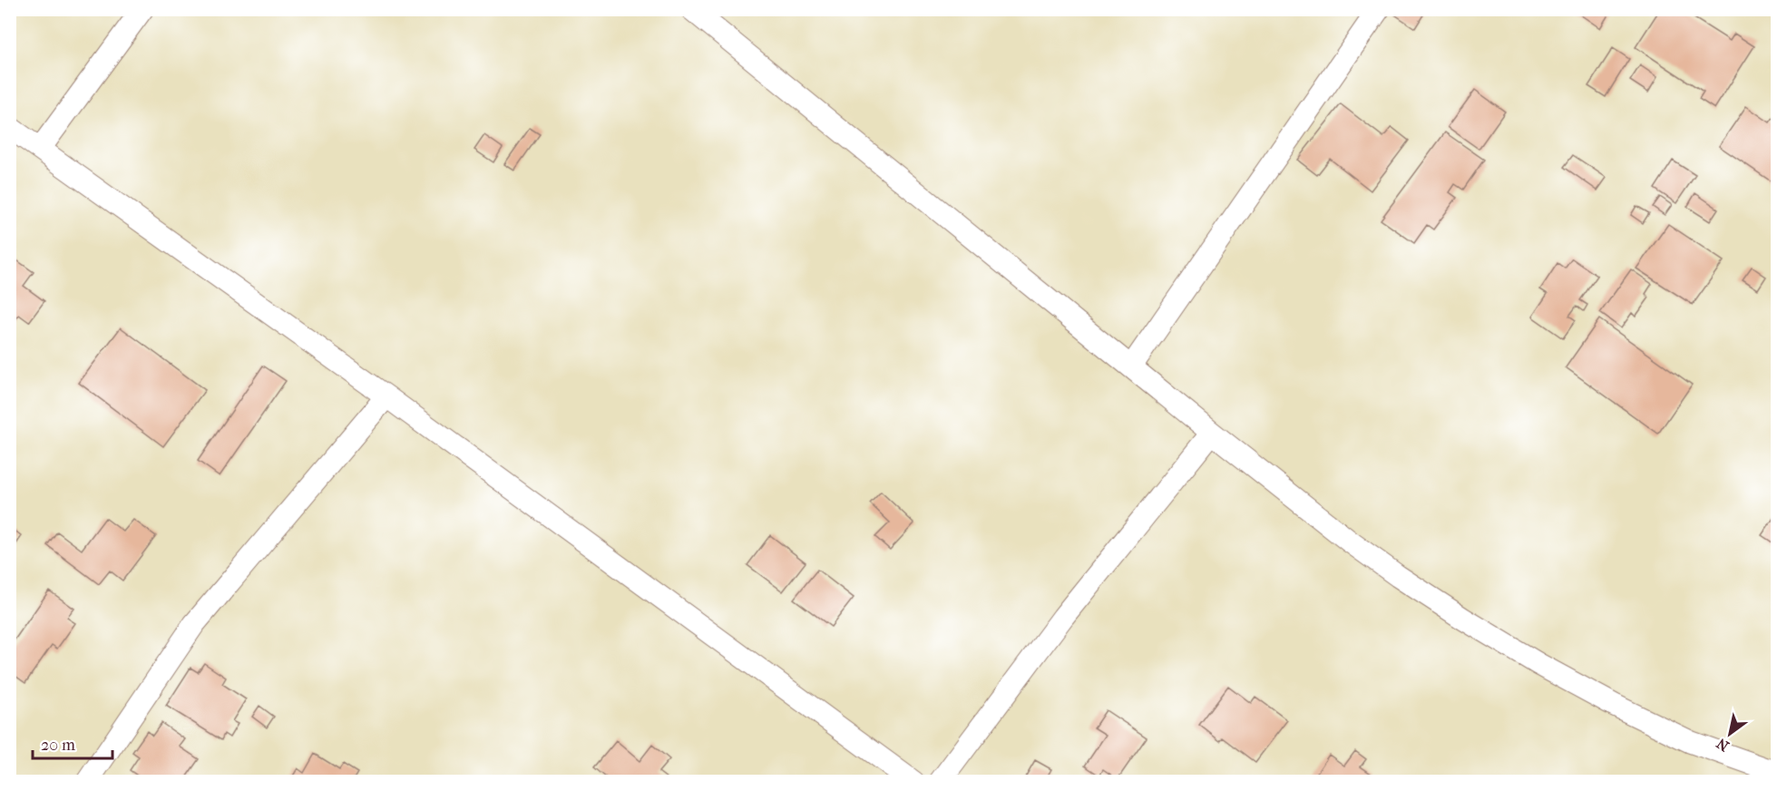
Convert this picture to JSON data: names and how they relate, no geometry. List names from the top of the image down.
{
  "scale_bar": "20 m",
  "north": "bottom left"
}
